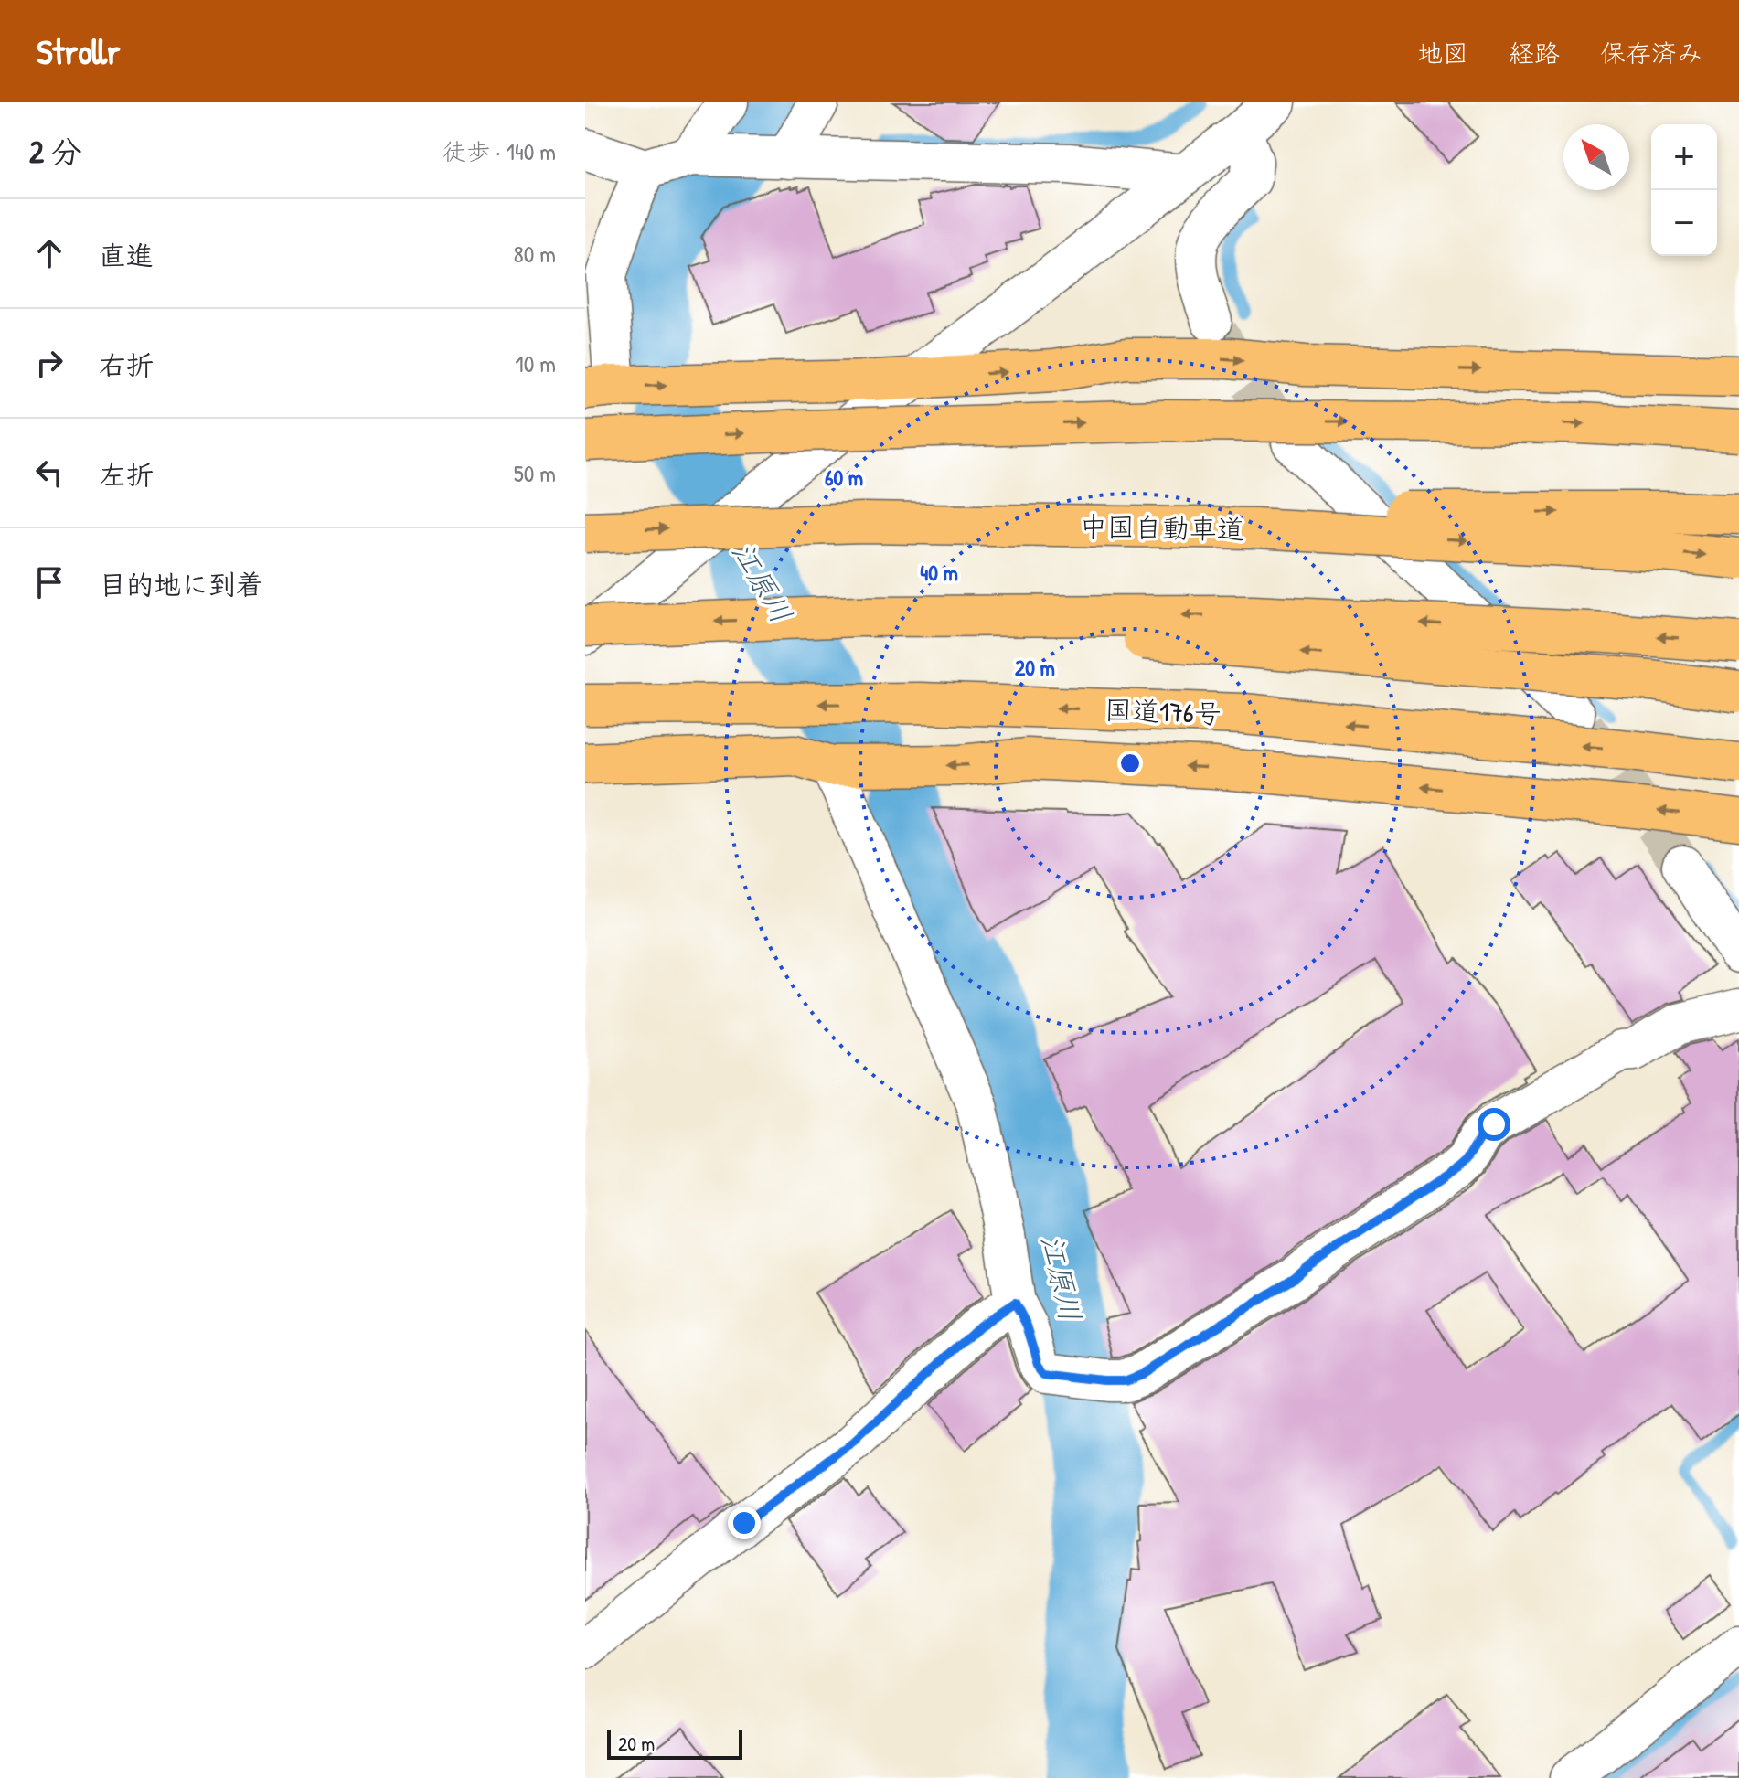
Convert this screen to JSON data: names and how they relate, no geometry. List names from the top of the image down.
{
  "streets": {
    "highway": ["中国自動車道", "国道176号"]
  },
  "water": ["江原川"],
  "scale_bar": "20 m",
  "north": "top left",
  "page": {
    "header": "Strollr",
    "nav": ["地図", "経路", "保存済み"],
    "heading": ["2 分", "徒歩 · 140 m"],
    "map_buttons": ["+", "−"],
    "list": [
      ["直進", "80 m"],
      ["右折", "10 m"],
      ["左折", "50 m"],
      "目的地に到着"
    ],
    "scale": "20 m"
  },
  "rings": ["60 m", "40 m", "20 m"]
}
